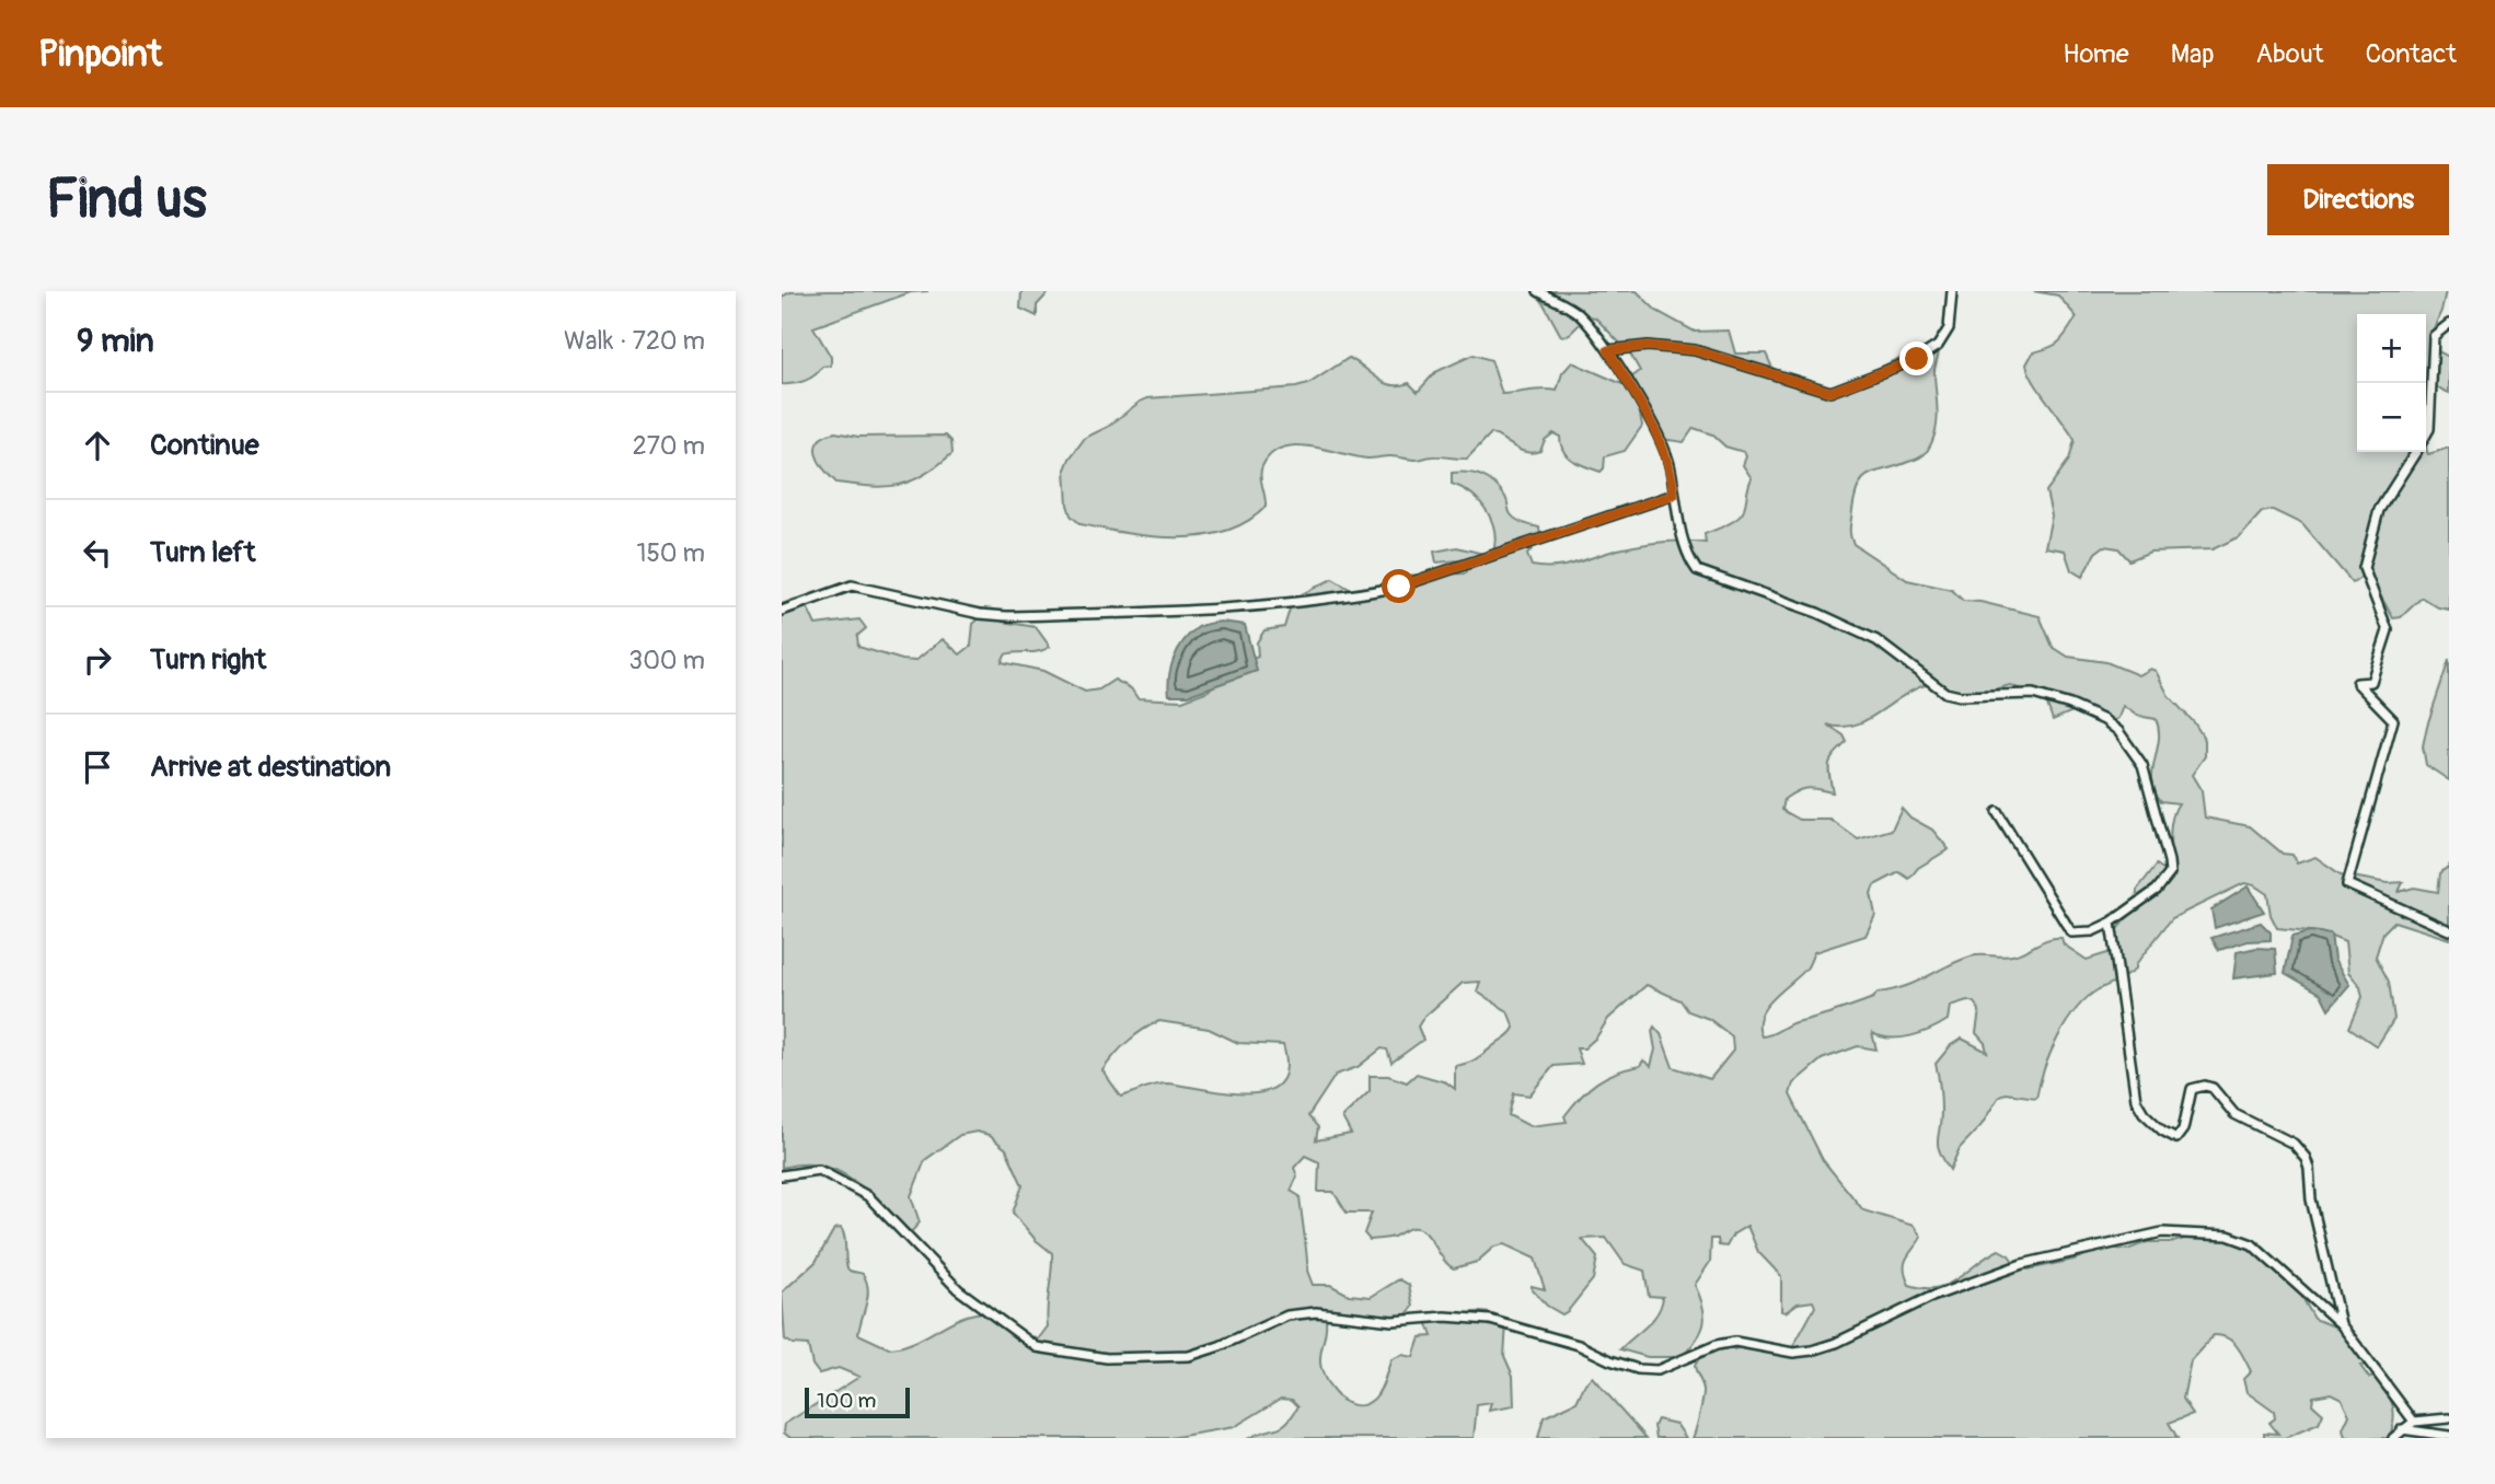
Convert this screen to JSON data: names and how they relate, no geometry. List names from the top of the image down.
{
  "scale_bar": "100 m",
  "page": {
    "header": "Pinpoint",
    "nav": [
      "Home",
      "Map",
      "About",
      "Contact"
    ],
    "buttons": "Directions",
    "title": "Find us",
    "heading": ["9 min", "Walk · 720 m"],
    "map_buttons": ["+", "−"],
    "list": [
      ["Continue", "270 m"],
      ["Turn left", "150 m"],
      ["Turn right", "300 m"],
      "Arrive at destination"
    ],
    "scale": "100 m"
  }
}
